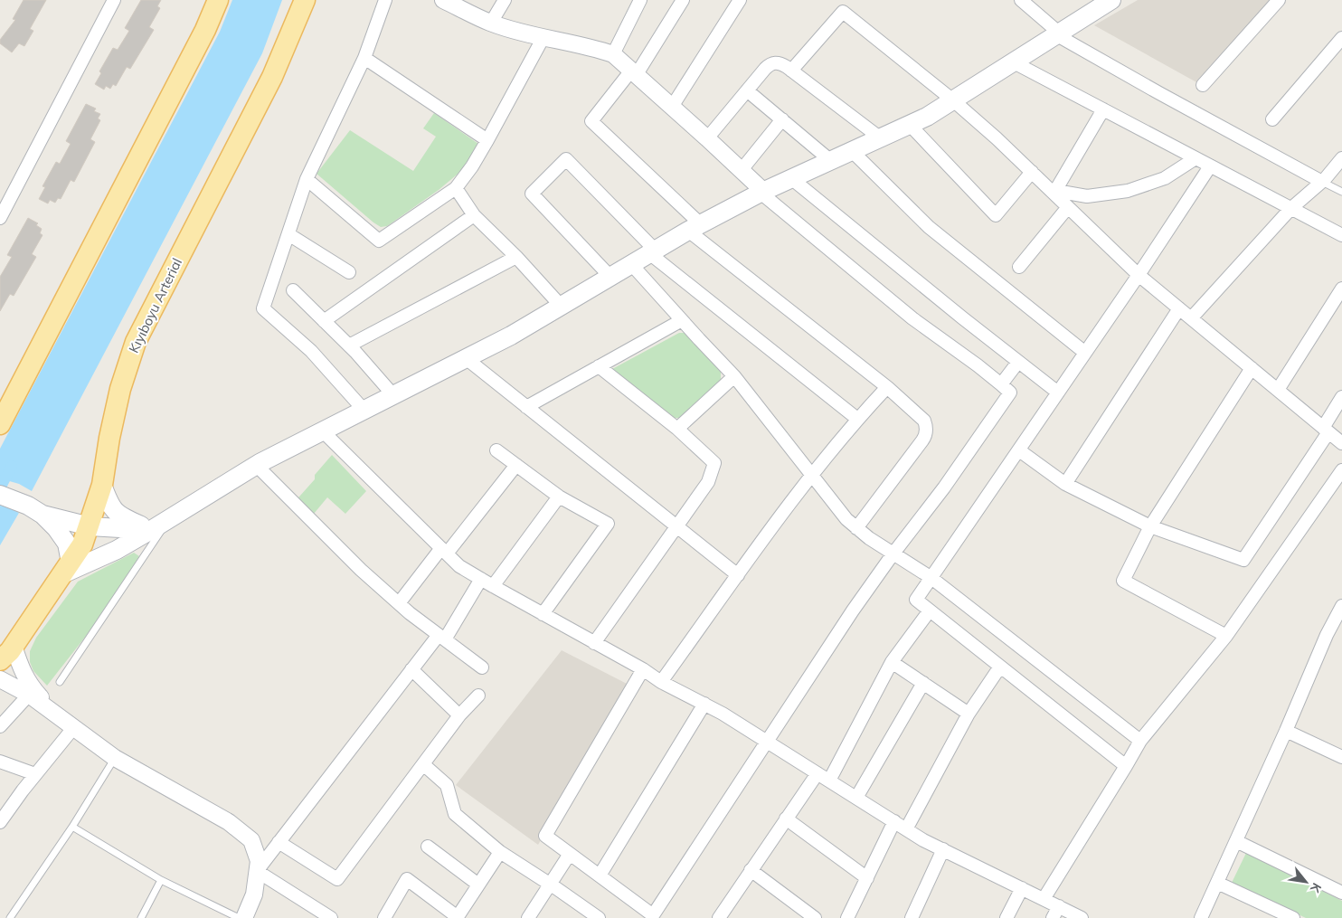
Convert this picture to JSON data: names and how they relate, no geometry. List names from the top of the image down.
{
  "streets": {
    "main road": ["Kıyıboyu Arterial"]
  },
  "north": "bottom right"
}
